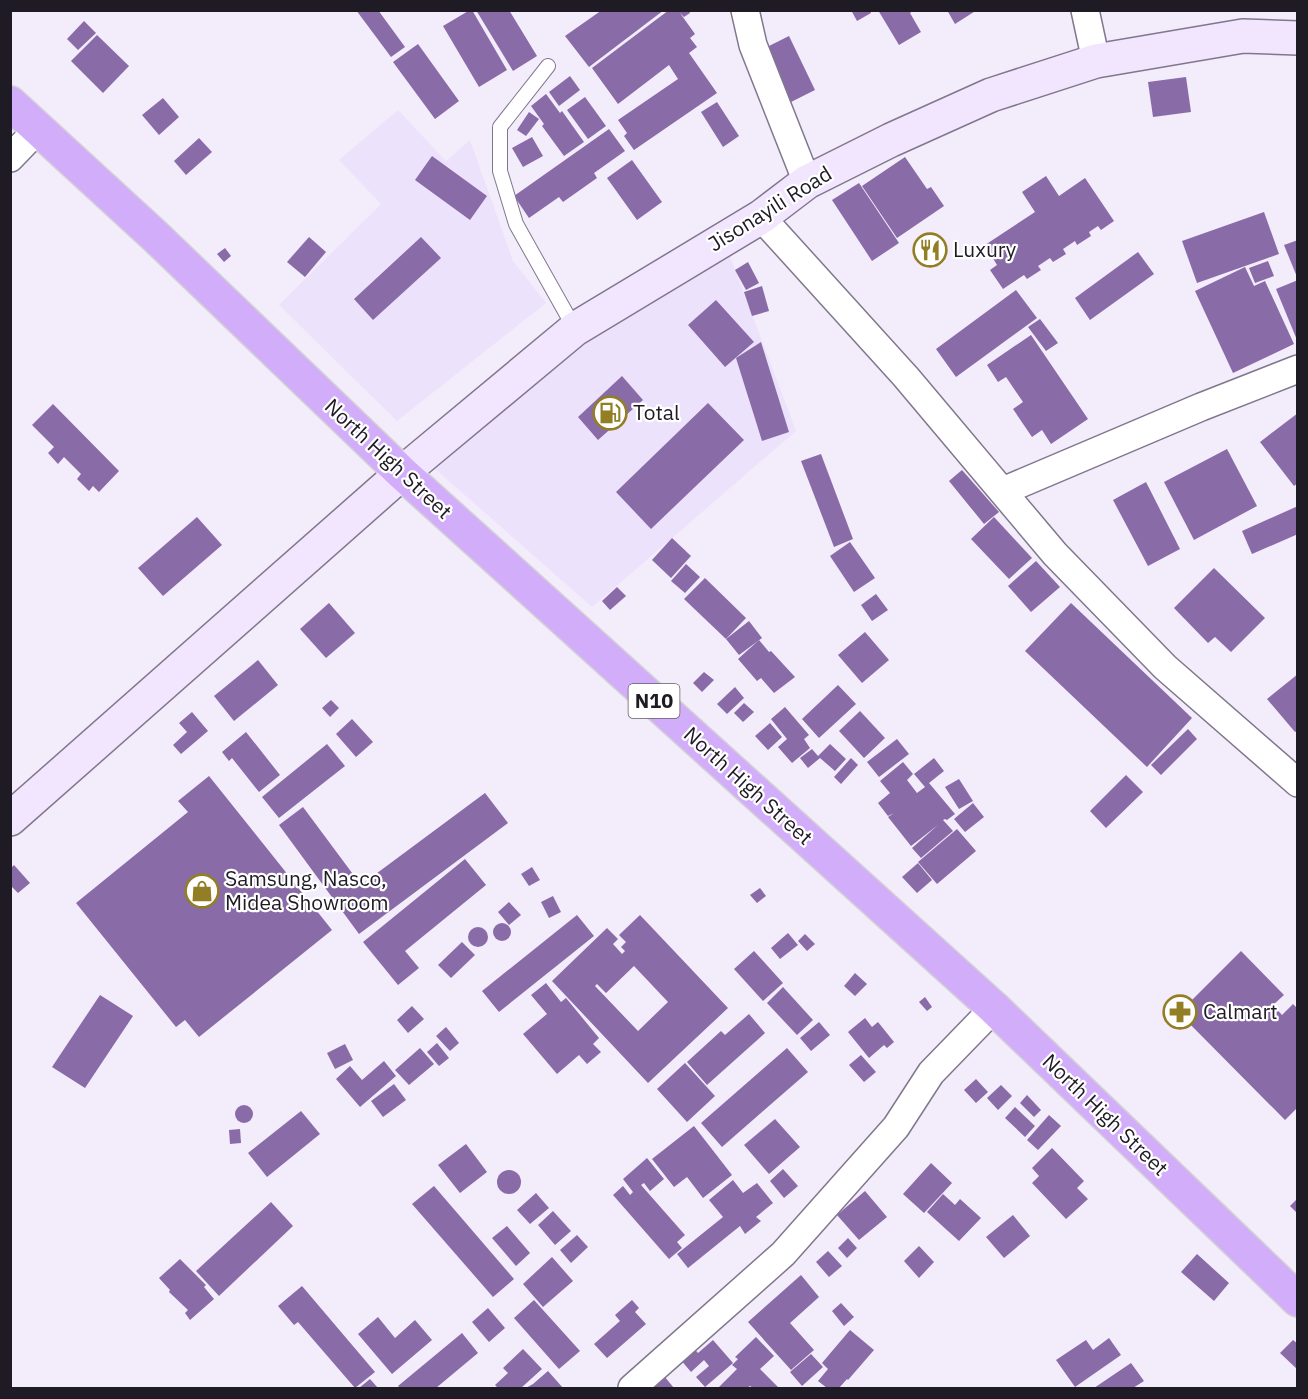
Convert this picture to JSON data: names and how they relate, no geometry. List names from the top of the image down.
{
  "streets": {
    "highway": ["North High Street", "N10"],
    "street": ["Jisonayili Road"]
  },
  "crossings": [
    ["Jisonayili Road", "North High Street"]
  ],
  "places": {
    "restaurant": ["Luxury"],
    "fuel station": ["Total"],
    "shop": ["Samsung, Nasco, Midea Showroom"],
    "pharmacy": ["Calmart"]
  }
}
